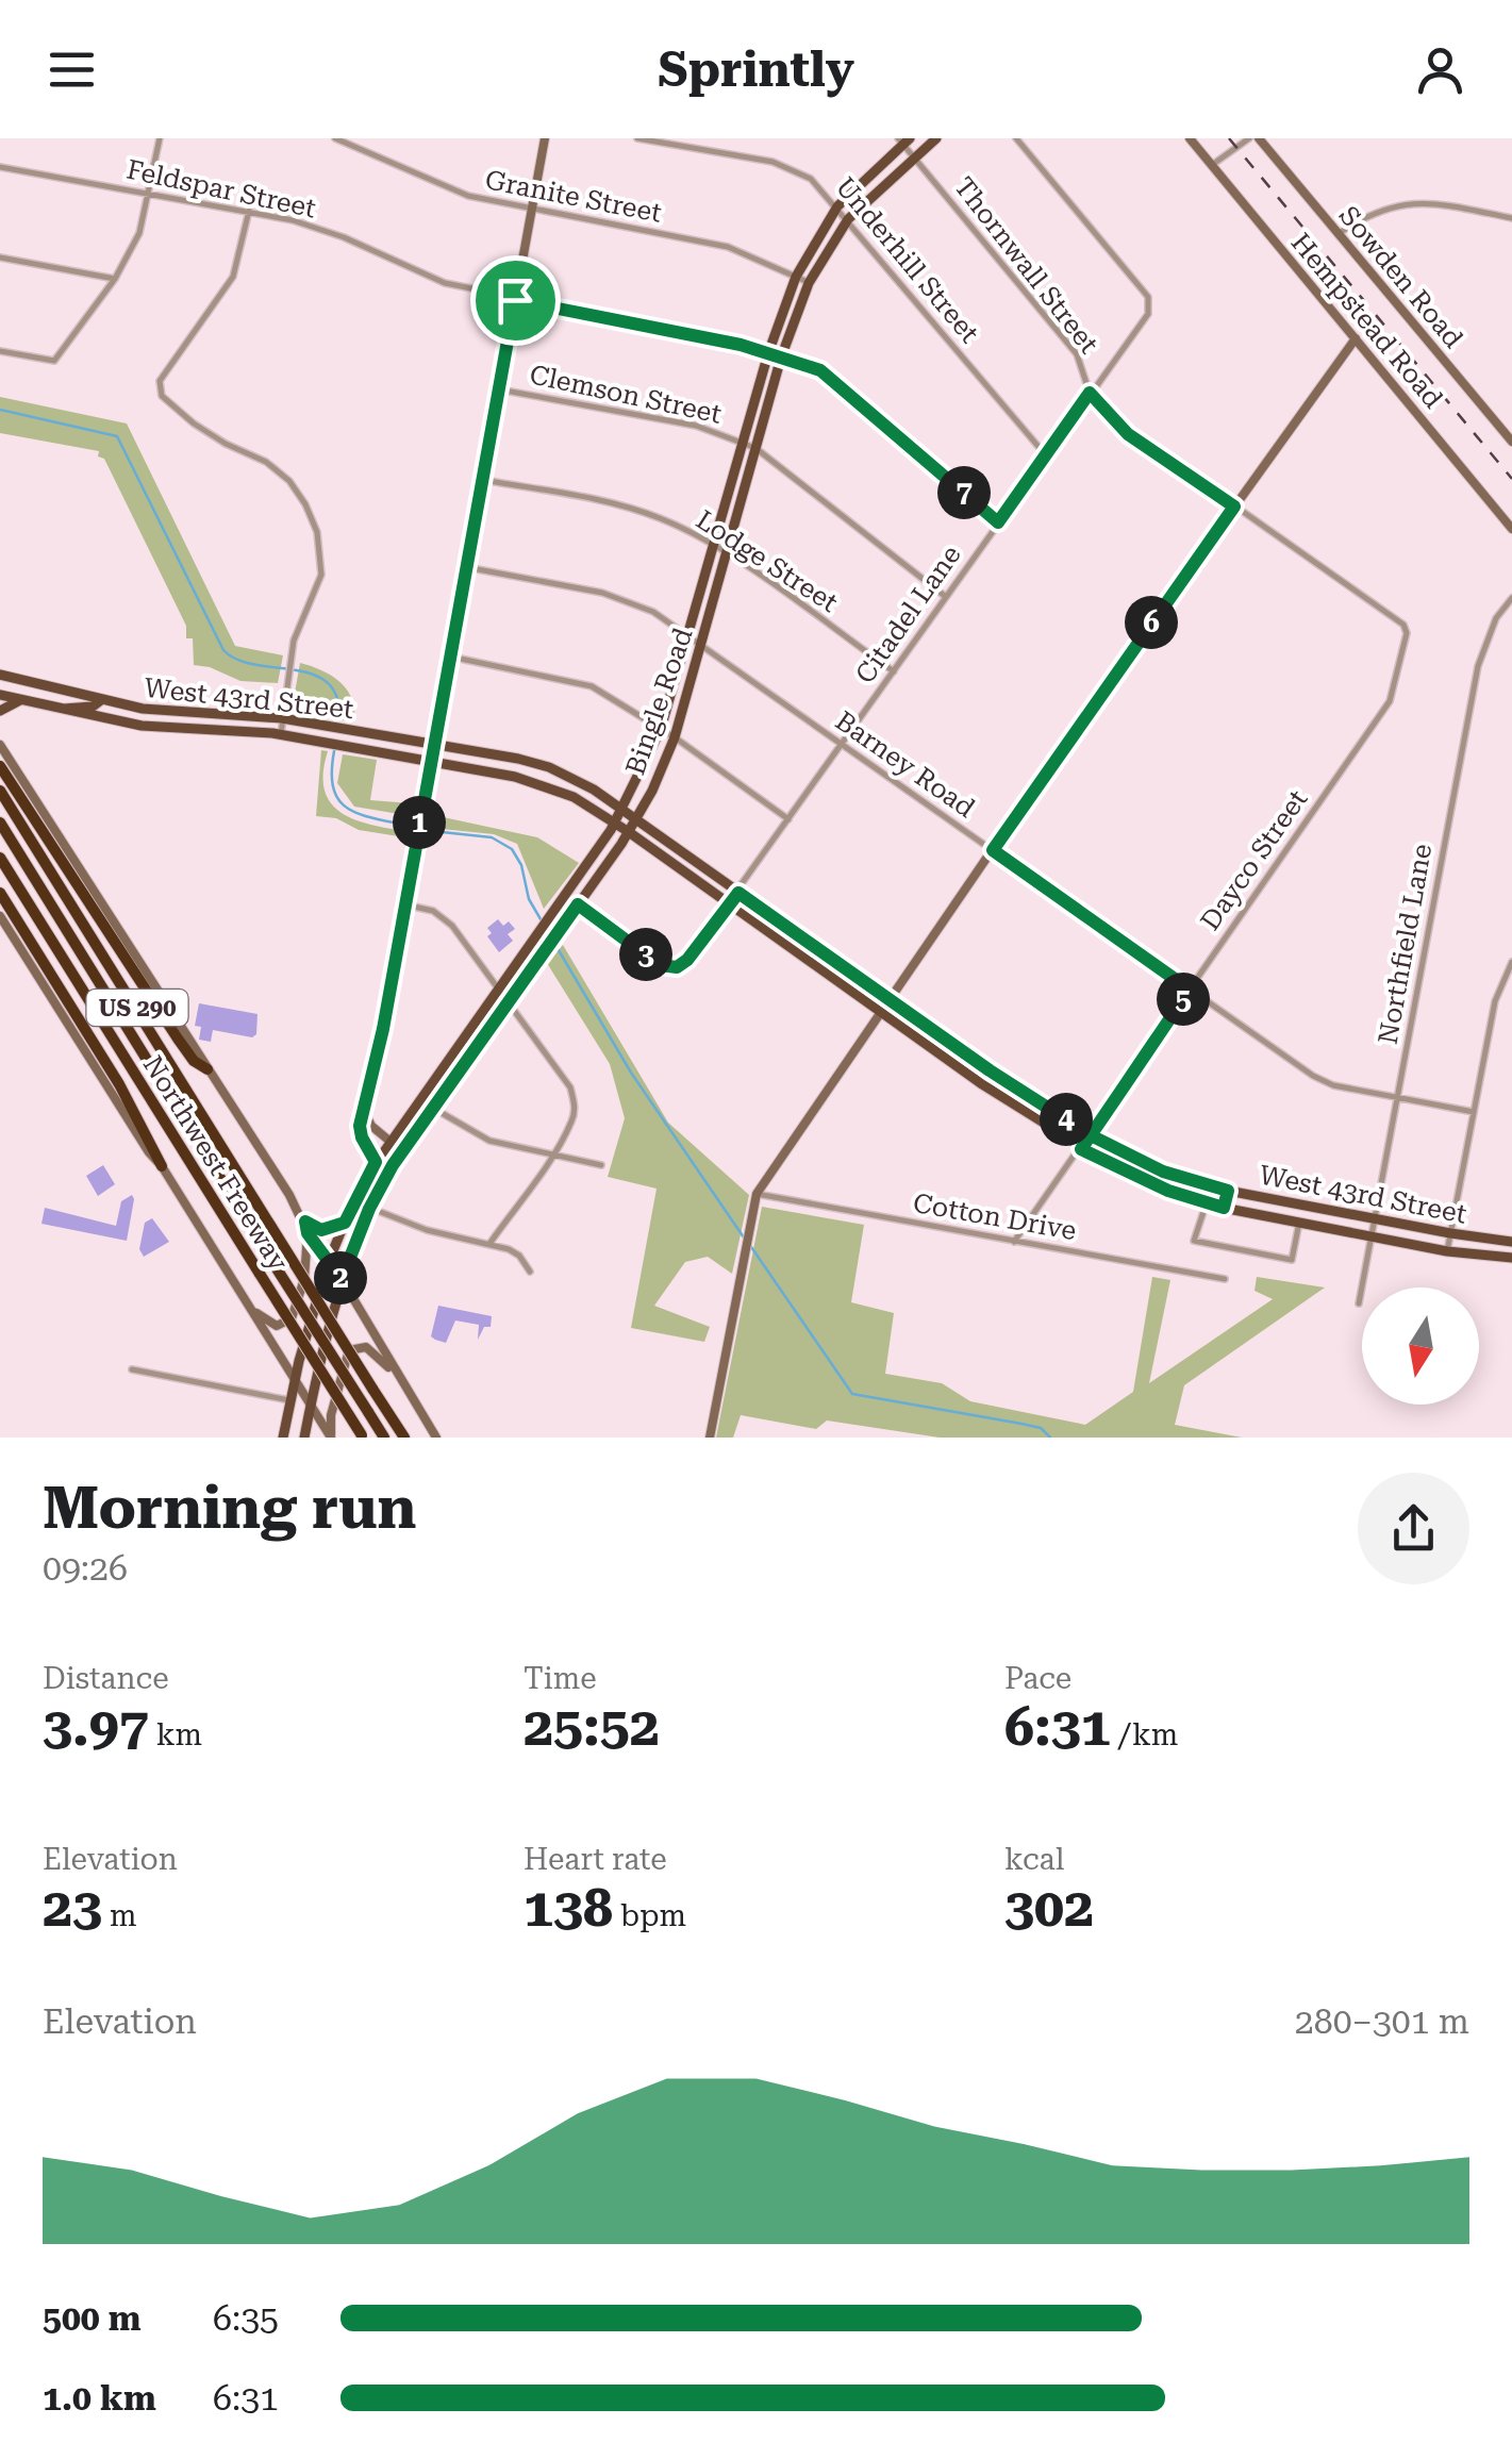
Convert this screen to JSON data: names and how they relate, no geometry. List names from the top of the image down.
{
  "streets": {
    "highway": ["US 290", "Northwest Freeway"],
    "main road": ["West 43rd Street", "Bingle Road"],
    "street": [
      "Feldspar Street",
      "Granite Street",
      "Underhill Street",
      "Thornwall Street",
      "Sowden Road",
      "Hempstead Road",
      "Clemson Street",
      "Lodge Street",
      "Citadel Lane",
      "Barney Road",
      "Dayco Street",
      "Northfield Lane",
      "Cotton Drive"
    ]
  },
  "crossings": [
    ["Feldspar Street", "Citadel Lane"],
    ["Feldspar Street", "Bingle Road"],
    ["Granite Street", "Bingle Road"],
    ["Underhill Street", "Citadel Lane"],
    ["Underhill Street", "Bingle Road"],
    ["Thornwall Street", "Citadel Lane"],
    ["Thornwall Street", "Bingle Road"],
    ["Thornwall Street", "Dayco Street"],
    ["Clemson Street", "Citadel Lane"],
    ["Clemson Street", "Bingle Road"],
    ["Lodge Street", "Citadel Lane"],
    ["Lodge Street", "Bingle Road"],
    ["Citadel Lane", "West 43rd Street"],
    ["Citadel Lane", "Bingle Road"],
    ["Citadel Lane", "Barney Road"],
    ["West 43rd Street", "Bingle Road"],
    ["West 43rd Street", "Dayco Street"],
    ["West 43rd Street", "Northfield Lane"],
    ["Bingle Road", "Barney Road"],
    ["Barney Road", "Dayco Street"],
    ["Barney Road", "Northfield Lane"],
    ["Dayco Street", "Cotton Drive"]
  ],
  "north": "bottom",
  "page": {
    "header": "Sprintly",
    "pins": [
      "7",
      "6",
      "1",
      "3",
      "5",
      "4",
      "2"
    ],
    "heading": ["Morning run", "09:26"],
    "stats": [
      ["Distance", "3.97 km"],
      ["Time", "25:52"],
      ["Pace", "6:31 /km"],
      ["Elevation", "23 m"],
      ["Heart rate", "138 bpm"],
      ["kcal", "302"]
    ],
    "chart": ["Elevation", "280–301 m"],
    "list": [
      {
        "name": "500 m",
        "note": "6:35"
      },
      {
        "name": "1.0 km",
        "note": "6:31"
      }
    ]
  }
}
